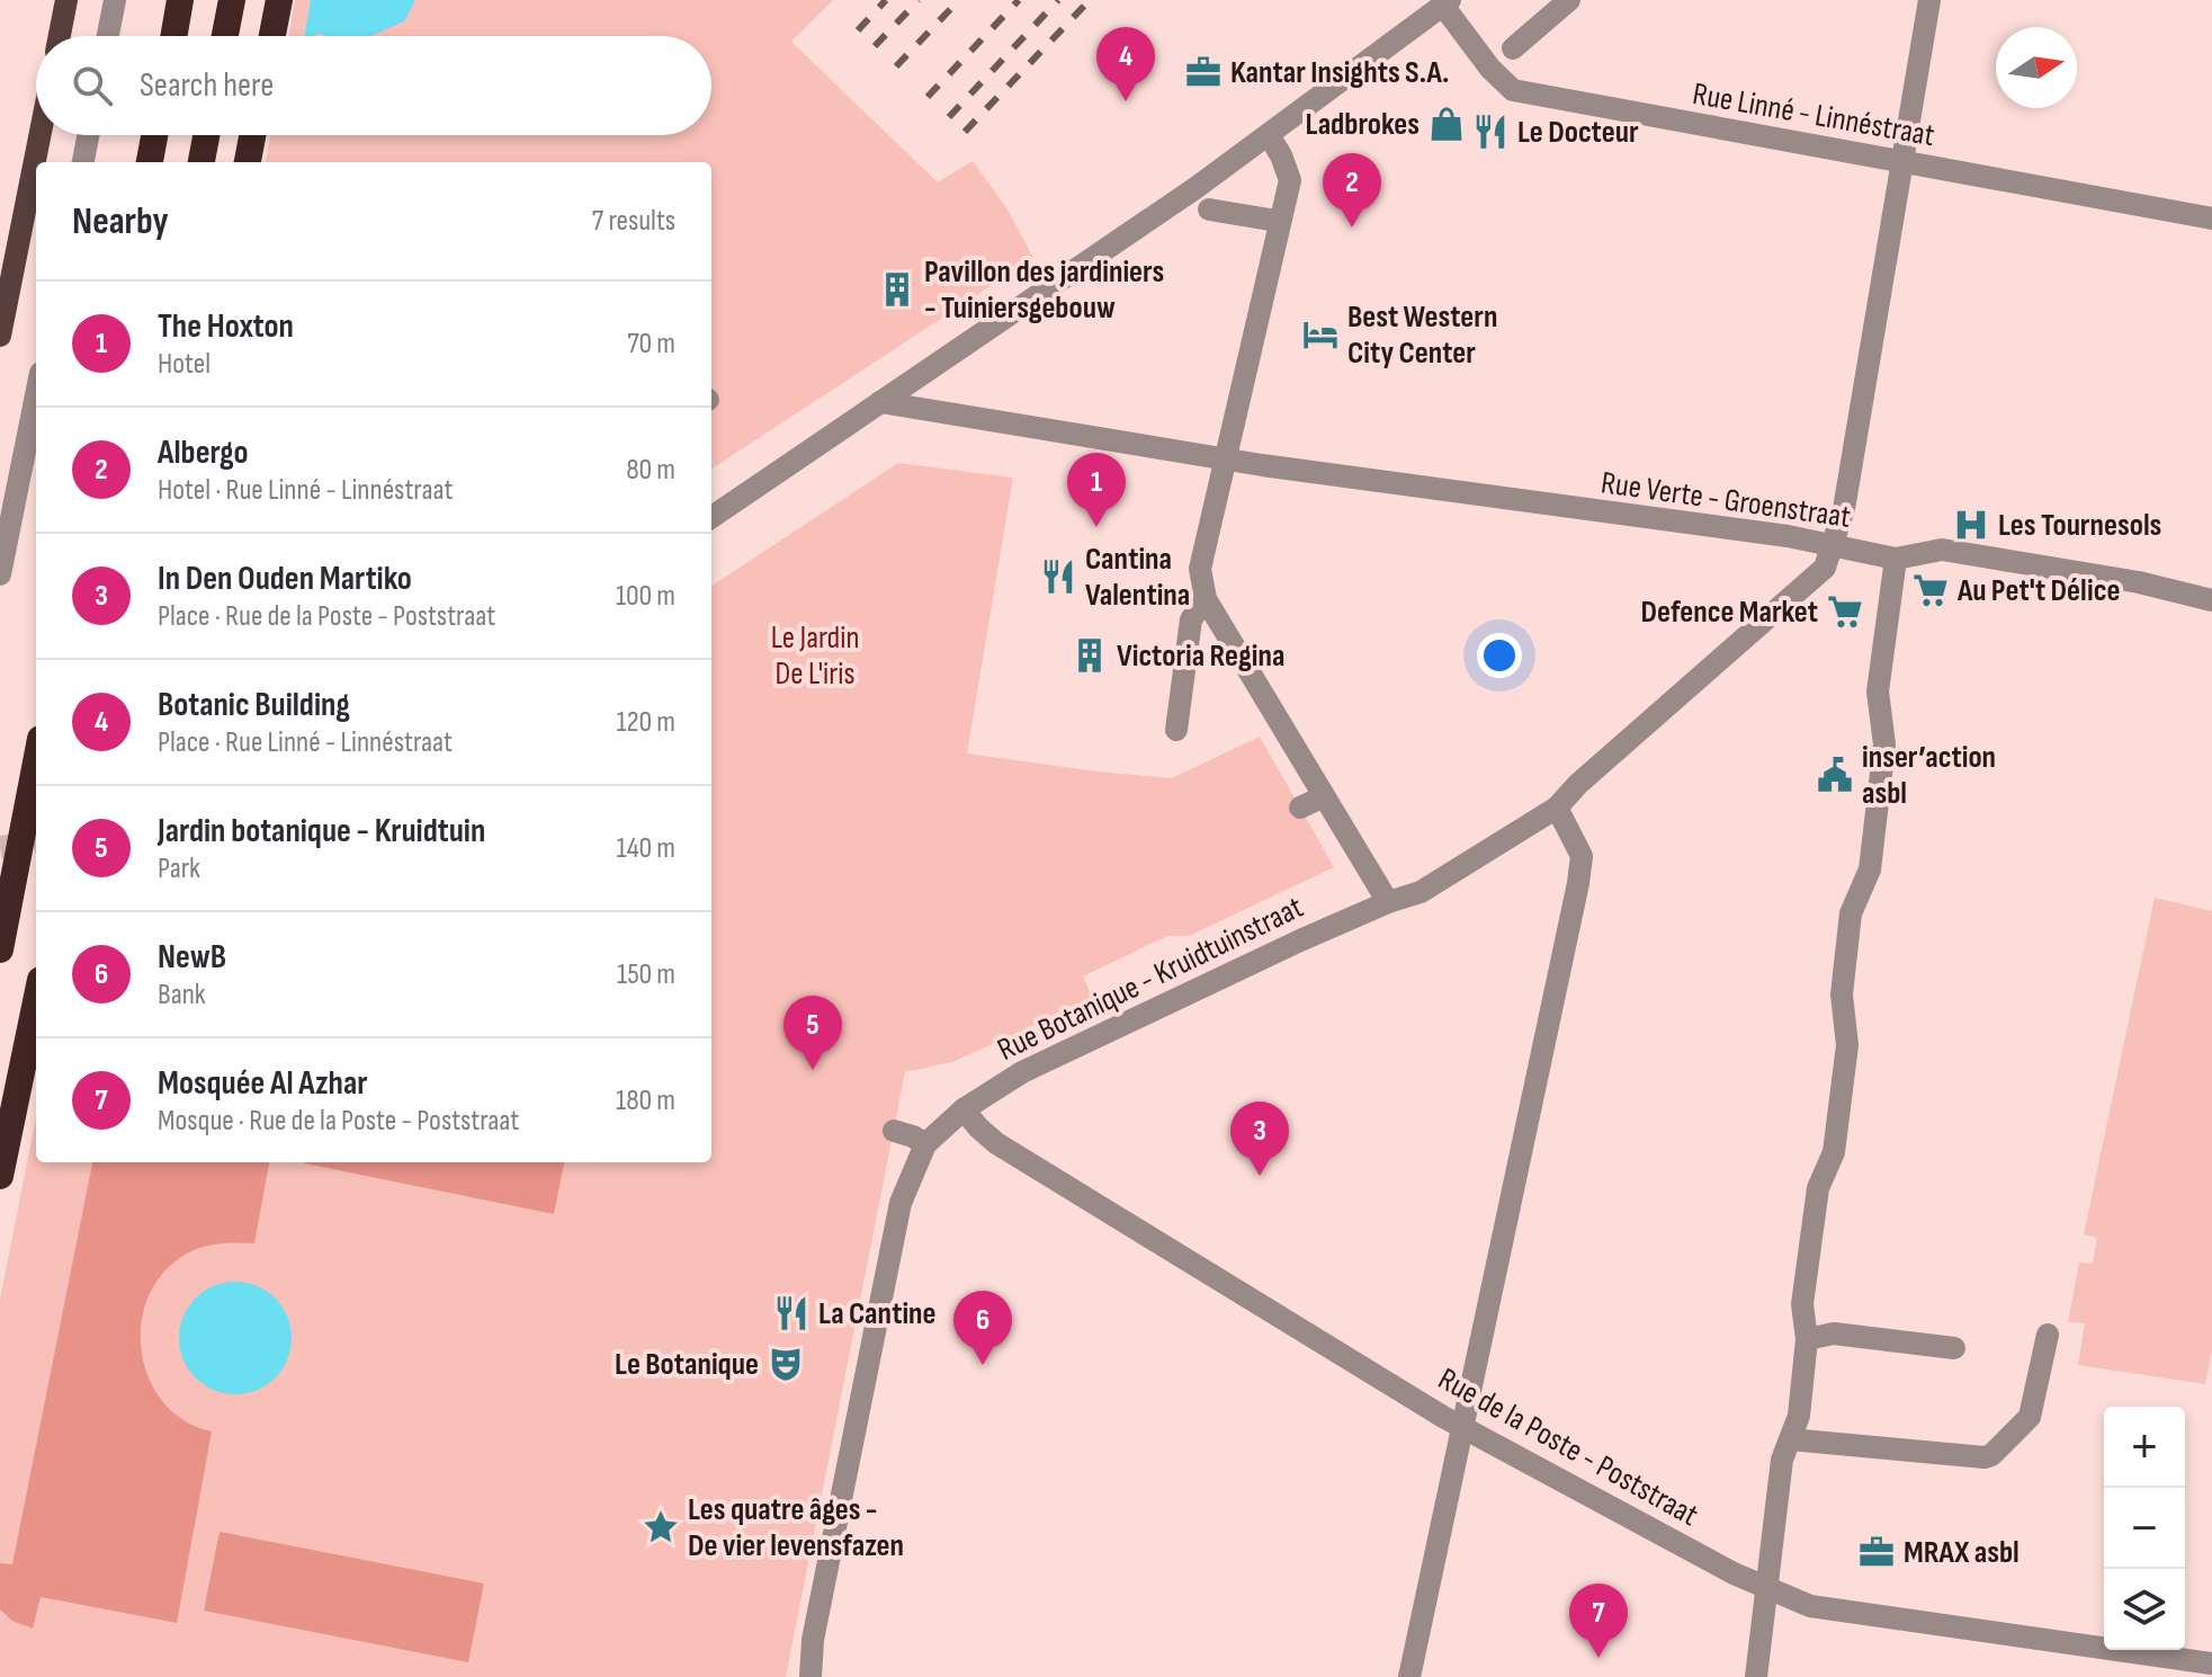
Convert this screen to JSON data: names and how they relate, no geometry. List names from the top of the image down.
{
  "streets": {
    "street": [
      "Rue Linné - Linnéstraat",
      "Rue Verte - Groenstraat",
      "Rue Botanique - Kruidtuinstraat",
      "Rue de la Poste - Poststraat"
    ]
  },
  "crossings": [
    ["Rue Verte - Groenstraat", "Rue Botanique - Kruidtuinstraat"],
    ["Rue Botanique - Kruidtuinstraat", "Rue de la Poste - Poststraat"]
  ],
  "parks": ["Le Jardin De L'iris"],
  "places": {
    "office": ["Kantar Insights S.A.", "MRAX asbl"],
    "shop": ["Ladbrokes"],
    "restaurant": ["Le Docteur", "Cantina Valentina", "La Cantine"],
    "building": ["Pavillon des jardiniers - Tuiniersgebouw", "Victoria Regina"],
    "hotel": ["Best Western City Center"],
    "hospital": ["Les Tournesols"],
    "supermarket": ["Au Pet't Délice", "Defence Market"],
    "public building": ["inser’action asbl"],
    "theatre": ["Le Botanique"],
    "place": ["Les quatre âges - De vier levensfazen"]
  },
  "north": "right",
  "page": {
    "pins": [
      "4",
      "2",
      "1",
      "5",
      "3",
      "6",
      "7"
    ],
    "search": "Search here",
    "heading": ["Nearby", "7 results"],
    "list": [
      {
        "mark": "1",
        "name": "The Hoxton",
        "note": "Hotel",
        "value": "70 m"
      },
      {
        "mark": "2",
        "name": "Albergo",
        "note": "Hotel · Rue Linné - Linnéstraat",
        "value": "80 m"
      },
      {
        "mark": "3",
        "name": "In Den Ouden Martiko",
        "note": "Place · Rue de la Poste - Poststraat",
        "value": "100 m"
      },
      {
        "mark": "4",
        "name": "Botanic Building",
        "note": "Place · Rue Linné - Linnéstraat",
        "value": "120 m"
      },
      {
        "mark": "5",
        "name": "Jardin botanique - Kruidtuin",
        "note": "Park",
        "value": "140 m"
      },
      {
        "mark": "6",
        "name": "NewB",
        "note": "Bank",
        "value": "150 m"
      },
      {
        "mark": "7",
        "name": "Mosquée Al Azhar",
        "note": "Mosque · Rue de la Poste - Poststraat",
        "value": "180 m"
      }
    ],
    "map_buttons": ["+", "−"]
  }
}
